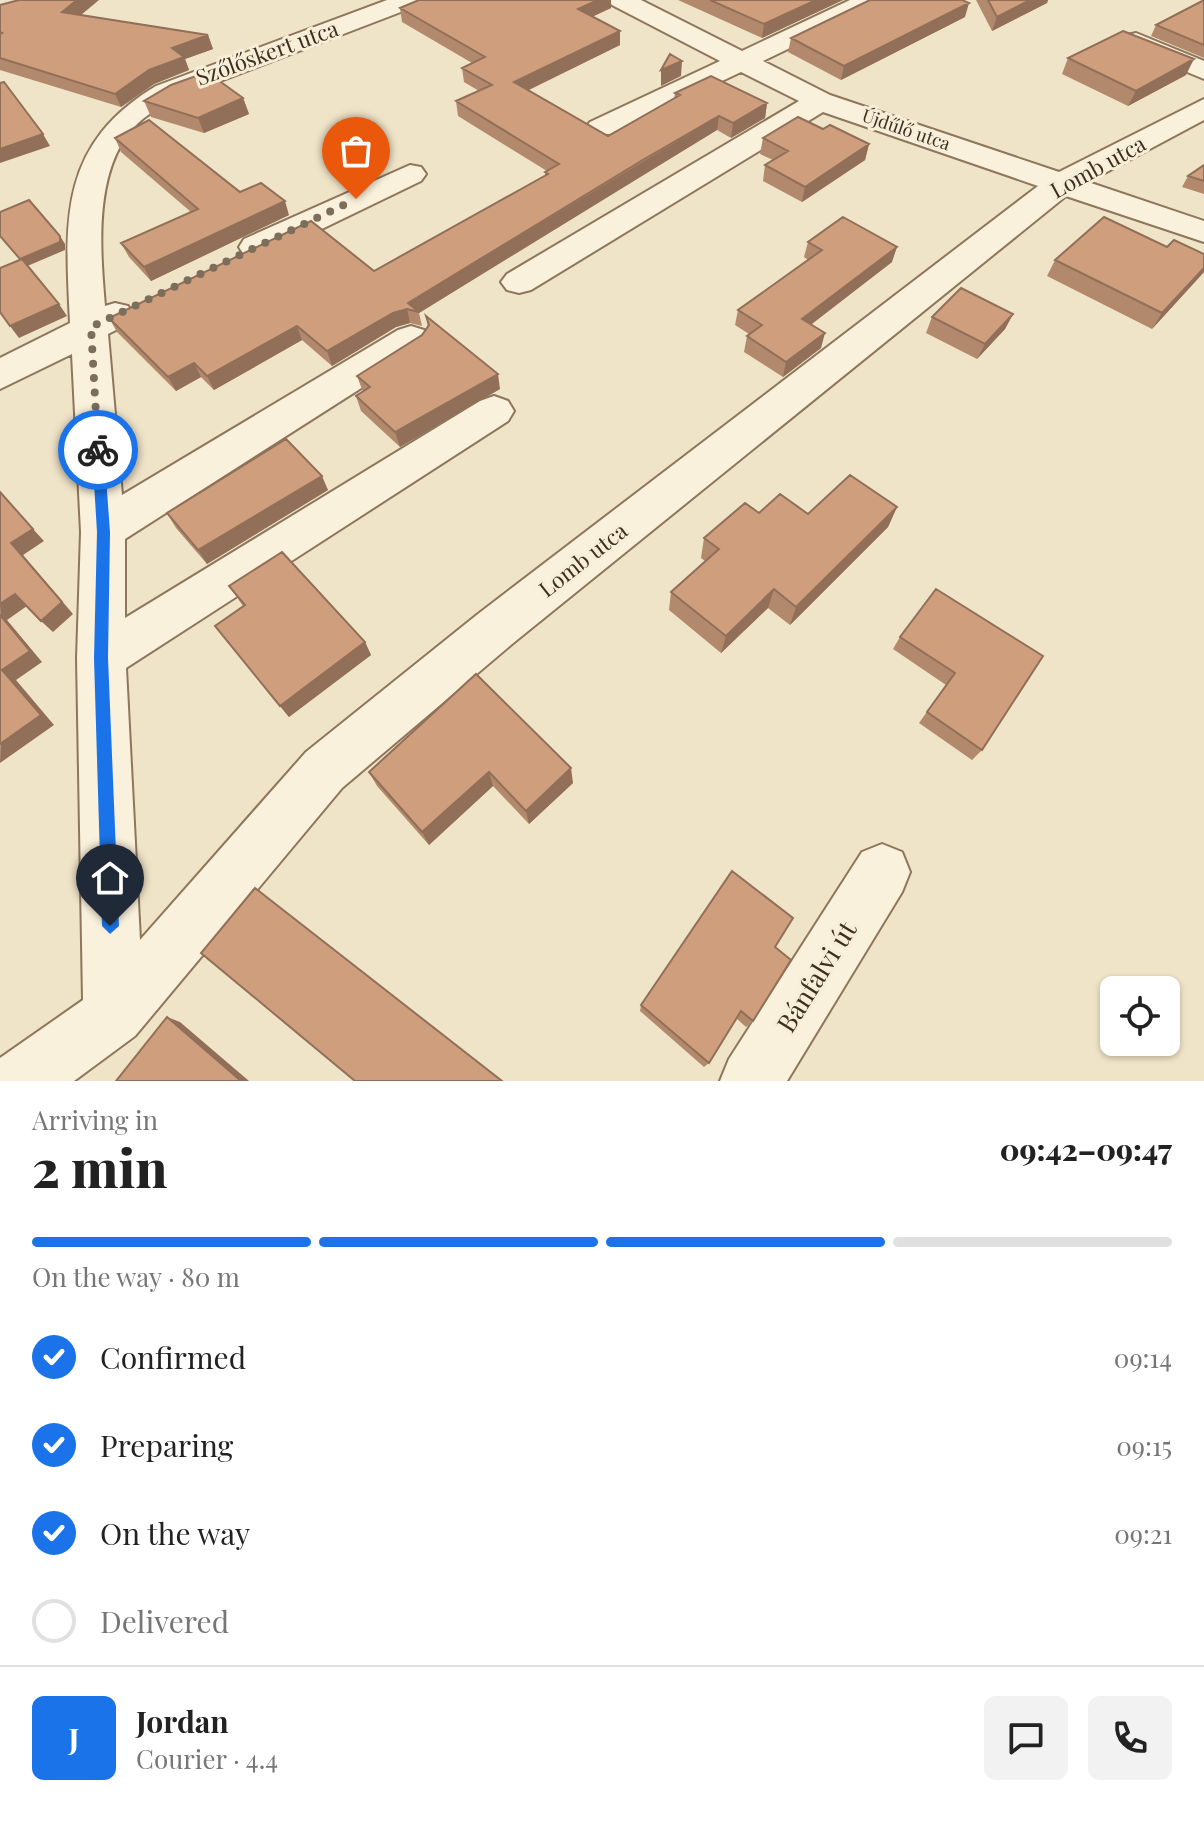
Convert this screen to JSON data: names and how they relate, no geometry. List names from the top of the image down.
{
  "streets": {
    "street": [
      "Szőlőskert utca",
      "Újdűlő utca",
      "Lomb utca",
      "Bánfalvi út"
    ]
  },
  "crossings": [
    ["Szőlőskert utca", "Lomb utca"],
    ["Újdűlő utca", "Lomb utca"]
  ],
  "page": {
    "heading": ["2 min", "Arriving in", "09:42–09:47"],
    "panel": ["Jordan", "Courier · 4.4"],
    "bar": "On the way · 80 m",
    "list": [
      ["Confirmed", "09:14"],
      ["Preparing", "09:15"],
      ["On the way", "09:21"],
      "Delivered"
    ],
    "round": "J"
  }
}
